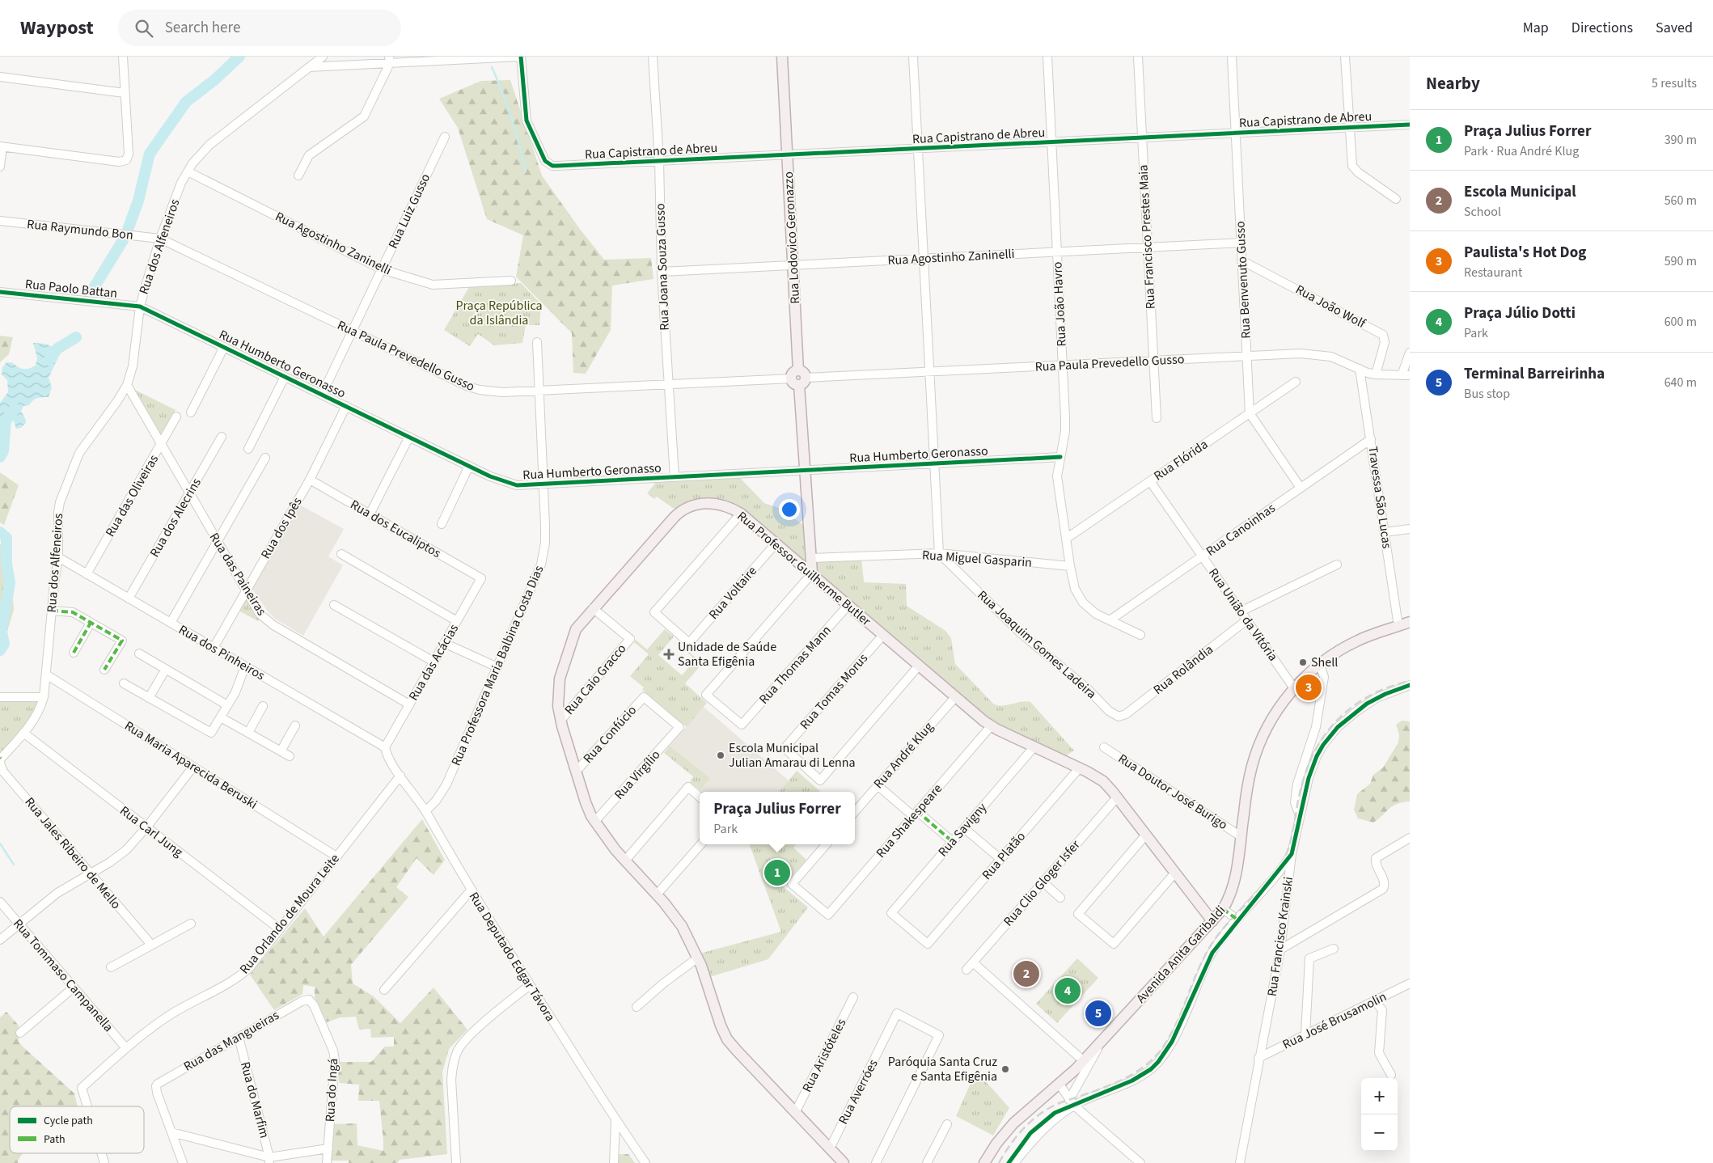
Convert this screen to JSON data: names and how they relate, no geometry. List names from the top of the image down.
{
  "streets": {
    "main road": ["Rua Lodovico Geronazzo", "Rua Professor Guilherme Butler", "Avenida Anita Garibaldi"],
    "street": [
      "Rua Capistrano de Abreu",
      "Rua Luiz Gusso",
      "Rua Raymundo Bon",
      "Rua Francisco Prestes Maia",
      "Rua Agostinho Zaninelli",
      "Rua dos Alfeneiros",
      "Rua Joana Souza Gusso",
      "Rua Benvenuto Gusso",
      "Rua Paolo Battan",
      "Rua João Havro",
      "Rua João Wolf",
      "Rua Paula Prevedello Gusso",
      "Rua Humberto Geronasso",
      "Rua Flórida",
      "Rua das Oliveiras",
      "Travessa São Lucas",
      "Rua dos Alecrins",
      "Rua dos Ipês",
      "Rua dos Eucaliptos",
      "Rua Canoinhas",
      "Rua Miguel Gasparin",
      "Rua das Paineiras",
      "Rua Voltaire",
      "Rua União da Vitória",
      "Rua Joaquim Gomes Ladeira",
      "Rua dos Pinheiros",
      "Rua das Acácias",
      "Rua Thomas Mann",
      "Rua Professora Maria Balbina Costa Dias",
      "Rua Rolândia",
      "Rua Caio Gracco",
      "Rua Tomas Morus",
      "Rua Confúcio",
      "Rua André Klug",
      "Rua Maria Aparecida Beruski",
      "Rua Virgílio",
      "Rua Doutor José Burigo",
      "Rua Shakespeare",
      "Rua Savigny",
      "Rua Carl Jung",
      "Rua Jales Ribeiro de Mello",
      "Rua Platão",
      "Rua Clio Gloger Isfer",
      "Rua Orlando de Moura Leite",
      "Rua Francisco Krainski",
      "Rua Deputado Edgar Távora",
      "Rua Tommaso Campanella",
      "Rua José Brusamolin",
      "Rua das Mangueiras",
      "Rua Aristóteles",
      "Rua do Ingá",
      "Rua Averróes",
      "Rua do Marfim"
    ]
  },
  "crossings": [
    ["Rua Capistrano de Abreu", "Rua Francisco Prestes Maia"],
    ["Rua Capistrano de Abreu", "Rua Lodovico Geronazzo"],
    ["Rua Capistrano de Abreu", "Rua Joana Souza Gusso"],
    ["Rua Capistrano de Abreu", "Rua Benvenuto Gusso"],
    ["Rua Capistrano de Abreu", "Rua João Havro"],
    ["Rua Luiz Gusso", "Rua Agostinho Zaninelli"],
    ["Rua Luiz Gusso", "Rua Paula Prevedello Gusso"],
    ["Rua Luiz Gusso", "Rua Humberto Geronasso"],
    ["Rua Raymundo Bon", "Rua dos Alfeneiros"],
    ["Rua Raymundo Bon", "Rua Paula Prevedello Gusso"],
    ["Rua Francisco Prestes Maia", "Rua Agostinho Zaninelli"],
    ["Rua Francisco Prestes Maia", "Rua Paula Prevedello Gusso"],
    ["Rua Lodovico Geronazzo", "Rua Agostinho Zaninelli"],
    ["Rua Lodovico Geronazzo", "Rua Paula Prevedello Gusso"],
    ["Rua Lodovico Geronazzo", "Rua Humberto Geronasso"],
    ["Rua Lodovico Geronazzo", "Rua Miguel Gasparin"],
    ["Rua Lodovico Geronazzo", "Rua Professor Guilherme Butler"],
    ["Rua Lodovico Geronazzo", "Rua Thomas Mann"],
    ["Rua Agostinho Zaninelli", "Rua dos Alfeneiros"],
    ["Rua Agostinho Zaninelli", "Rua Joana Souza Gusso"],
    ["Rua Agostinho Zaninelli", "Rua Benvenuto Gusso"],
    ["Rua Agostinho Zaninelli", "Rua João Havro"],
    ["Rua dos Alfeneiros", "Rua Paolo Battan"],
    ["Rua dos Alfeneiros", "Rua Paula Prevedello Gusso"],
    ["Rua dos Alfeneiros", "Rua Humberto Geronasso"],
    ["Rua dos Alfeneiros", "Rua das Paineiras"],
    ["Rua dos Alfeneiros", "Rua dos Pinheiros"],
    ["Rua dos Alfeneiros", "Rua Maria Aparecida Beruski"],
    ["Rua dos Alfeneiros", "Rua Carl Jung"],
    ["Rua dos Alfeneiros", "Rua Jales Ribeiro de Mello"],
    ["Rua Joana Souza Gusso", "Rua Paula Prevedello Gusso"],
    ["Rua Joana Souza Gusso", "Rua Humberto Geronasso"],
    ["Rua Benvenuto Gusso", "Rua João Wolf"],
    ["Rua Benvenuto Gusso", "Rua Paula Prevedello Gusso"],
    ["Rua Benvenuto Gusso", "Rua Flórida"],
    ["Rua Paolo Battan", "Rua Humberto Geronasso"],
    ["Rua João Havro", "Rua Paula Prevedello Gusso"],
    ["Rua João Havro", "Rua Humberto Geronasso"],
    ["Rua João Havro", "Rua Flórida"],
    ["Rua João Havro", "Rua Canoinhas"],
    ["Rua João Havro", "Rua Miguel Gasparin"],
    ["Rua João Wolf", "Rua Paula Prevedello Gusso"],
    ["Rua Paula Prevedello Gusso", "Travessa São Lucas"],
    ["Rua Paula Prevedello Gusso", "Rua Professora Maria Balbina Costa Dias"],
    ["Rua Humberto Geronasso", "Rua dos Ipês"],
    ["Rua Humberto Geronasso", "Rua Professora Maria Balbina Costa Dias"],
    ["Rua Flórida", "Rua União da Vitória"],
    ["Rua das Oliveiras", "Rua das Paineiras"],
    ["Rua das Oliveiras", "Rua dos Pinheiros"],
    ["Travessa São Lucas", "Rua Canoinhas"],
    ["Travessa São Lucas", "Avenida Anita Garibaldi"],
    ["Rua dos Alecrins", "Rua das Paineiras"],
    ["Rua dos Alecrins", "Rua dos Pinheiros"],
    ["Rua dos Ipês", "Rua dos Eucaliptos"],
    ["Rua dos Ipês", "Rua das Paineiras"],
    ["Rua dos Ipês", "Rua dos Pinheiros"],
    ["Rua dos Eucaliptos", "Rua das Acácias"],
    ["Rua Canoinhas", "Rua União da Vitória"],
    ["Rua Miguel Gasparin", "Rua Joaquim Gomes Ladeira"],
    ["Rua Professor Guilherme Butler", "Rua Voltaire"],
    ["Rua Professor Guilherme Butler", "Rua Thomas Mann"],
    ["Rua Professor Guilherme Butler", "Rua Caio Gracco"],
    ["Rua Professor Guilherme Butler", "Rua Tomas Morus"],
    ["Rua Professor Guilherme Butler", "Rua Confúcio"],
    ["Rua Professor Guilherme Butler", "Rua André Klug"],
    ["Rua Professor Guilherme Butler", "Rua Virgílio"],
    ["Rua Professor Guilherme Butler", "Rua Shakespeare"],
    ["Rua Professor Guilherme Butler", "Rua Savigny"],
    ["Rua Professor Guilherme Butler", "Rua Platão"],
    ["Rua Professor Guilherme Butler", "Rua Clio Gloger Isfer"],
    ["Rua Professor Guilherme Butler", "Avenida Anita Garibaldi"],
    ["Rua Professor Guilherme Butler", "Rua Aristóteles"],
    ["Rua Professor Guilherme Butler", "Rua Averróes"],
    ["Rua das Paineiras", "Rua das Acácias"],
    ["Rua União da Vitória", "Rua Rolândia"],
    ["Rua União da Vitória", "Avenida Anita Garibaldi"],
    ["Rua Joaquim Gomes Ladeira", "Rua Rolândia"],
    ["Rua dos Pinheiros", "Rua das Acácias"],
    ["Rua dos Pinheiros", "Rua Deputado Edgar Távora"],
    ["Rua das Acácias", "Rua Deputado Edgar Távora"],
    ["Rua Professora Maria Balbina Costa Dias", "Rua Deputado Edgar Távora"],
    ["Rua Confúcio", "Rua Virgílio"],
    ["Rua Maria Aparecida Beruski", "Rua Orlando de Moura Leite"],
    ["Rua Doutor José Burigo", "Avenida Anita Garibaldi"],
    ["Rua Savigny", "Rua Platão"],
    ["Rua Carl Jung", "Rua Orlando de Moura Leite"],
    ["Rua Orlando de Moura Leite", "Rua Deputado Edgar Távora"],
    ["Rua Orlando de Moura Leite", "Rua Tommaso Campanella"],
    ["Rua Francisco Krainski", "Avenida Anita Garibaldi"],
    ["Rua Francisco Krainski", "Rua José Brusamolin"],
    ["Rua das Mangueiras", "Rua do Ingá"],
    ["Rua das Mangueiras", "Rua do Marfim"]
  ],
  "parks": ["Praça República da Islândia"],
  "places": {
    "health": ["Unidade de Saúde Santa Efigênia"],
    "other": ["Shell", "Escola Municipal Julian Amarau di Lenna", "Paróquia Santa Cruz e Santa Efigênia"]
  },
  "legend": ["Cycle path", "Path"],
  "page": {
    "header": "Waypost",
    "search": "Search here",
    "nav": ["Map", "Directions", "Saved"],
    "heading": ["Nearby", "5 results"],
    "list": [
      {
        "mark": "1",
        "name": "Praça Julius Forrer",
        "note": "Park · Rua André Klug",
        "value": "390 m"
      },
      {
        "mark": "2",
        "name": "Escola Municipal",
        "note": "School",
        "value": "560 m"
      },
      {
        "mark": "3",
        "name": "Paulista's Hot Dog",
        "note": "Restaurant",
        "value": "590 m"
      },
      {
        "mark": "4",
        "name": "Praça Júlio Dotti",
        "note": "Park",
        "value": "600 m"
      },
      {
        "mark": "5",
        "name": "Terminal Barreirinha",
        "note": "Bus stop",
        "value": "640 m"
      }
    ],
    "pins": [
      "3",
      "1",
      "2",
      "4",
      "5"
    ],
    "popup": ["Praça Julius Forrer", "Park"],
    "map_buttons": ["+", "−"]
  }
}
